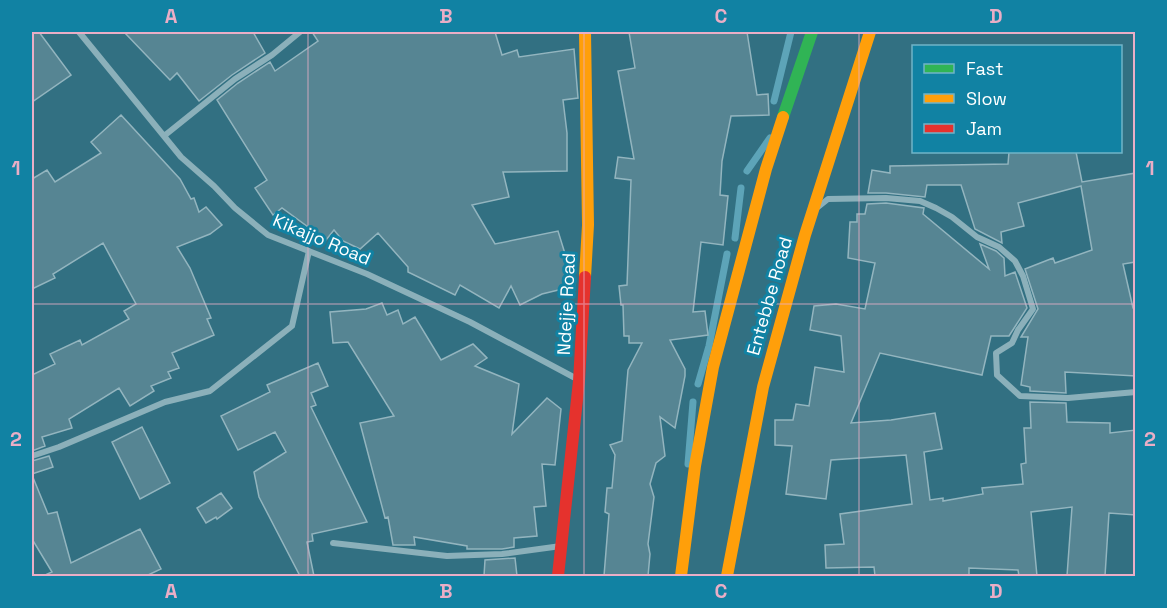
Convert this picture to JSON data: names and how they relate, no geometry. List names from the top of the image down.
{
  "streets": {
    "main road": ["Entebbe Road", "Ndejje Road"],
    "street": ["Kikajjo Road"]
  },
  "crossings": [
    ["Kikajjo Road", "Ndejje Road"]
  ],
  "legend": ["Fast", "Slow", "Jam"],
  "grid": {
    "columns": [
      "A",
      "B",
      "C",
      "D"
    ],
    "rows": ["1", "2"]
  }
}
